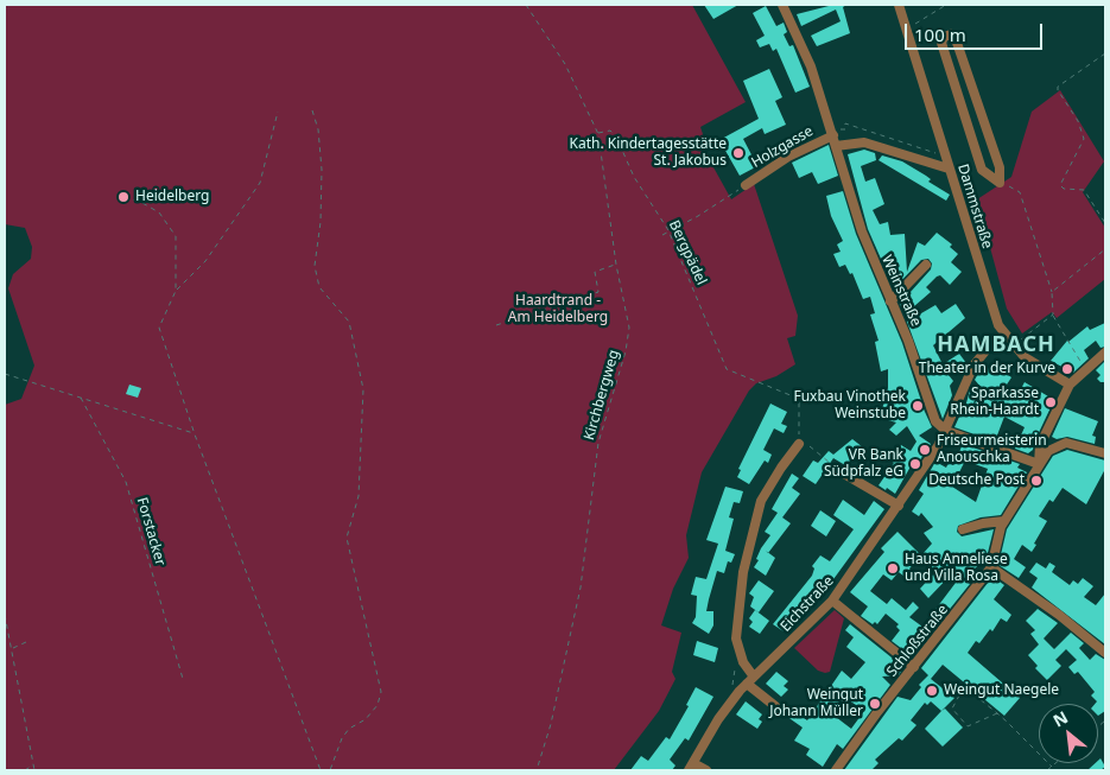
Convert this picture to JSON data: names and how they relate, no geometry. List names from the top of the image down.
{
  "streets": {
    "street": [
      "Holzgasse",
      "Dammstraße",
      "Weinstraße",
      "Eichstraße",
      "Schloßstraße"
    ],
    "path": ["Bergpädel", "Kirchbergweg", "Forstacker"]
  },
  "crossings": [
    ["Holzgasse", "Weinstraße"],
    ["Dammstraße", "Eichstraße"],
    ["Bergpädel", "Kirchbergweg"],
    ["Weinstraße", "Eichstraße"]
  ],
  "districts": ["HAMBACH"],
  "parks": ["Haardtrand - Am Heidelberg"],
  "places": [
    "Kath. Kindertagesstätte St. Jakobus",
    "Heidelberg",
    "Theater in der Kurve",
    "Sparkasse Rhein-Haardt",
    "Fuxbau Vinothek Weinstube",
    "Friseurmeisterin Anouschka",
    "VR Bank Südpfalz eG",
    "Deutsche Post",
    "Haus Anneliese und Villa Rosa",
    "Weingut Naegele",
    "Weingut Johann Müller"
  ],
  "scale_bar": "100 m",
  "north": "top left"
}
